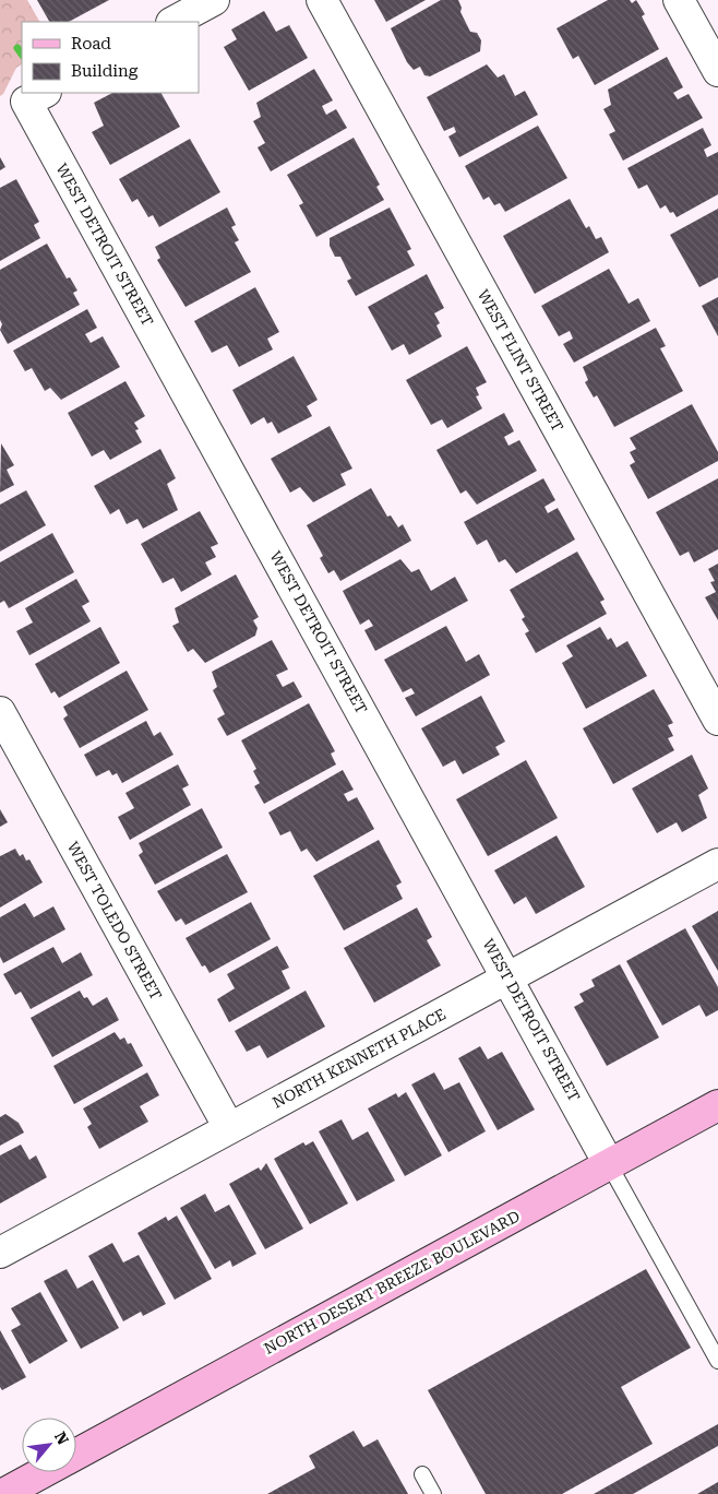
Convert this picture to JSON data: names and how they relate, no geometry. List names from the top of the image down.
{
  "streets": {
    "street": [
      "WEST DETROIT STREET",
      "WEST FLINT STREET",
      "WEST TOLEDO STREET",
      "NORTH KENNETH PLACE",
      "NORTH DESERT BREEZE BOULEVARD"
    ]
  },
  "crossings": [
    ["WEST DETROIT STREET", "NORTH KENNETH PLACE"],
    ["WEST DETROIT STREET", "NORTH DESERT BREEZE BOULEVARD"],
    ["WEST TOLEDO STREET", "NORTH KENNETH PLACE"]
  ],
  "legend": ["Road", "Building"],
  "north": "top right"
}
